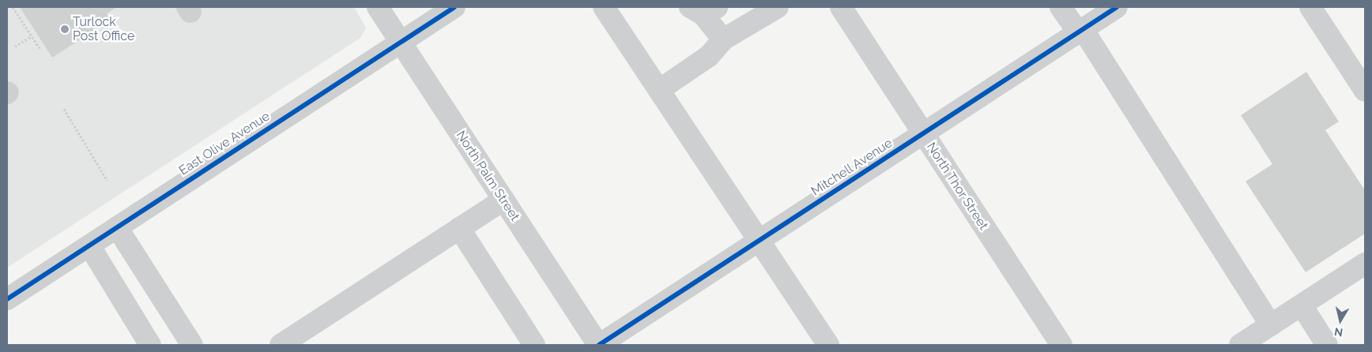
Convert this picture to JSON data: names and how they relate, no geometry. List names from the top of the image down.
{
  "streets": {
    "street": [
      "East Olive Avenue",
      "Mitchell Avenue",
      "North Palm Street",
      "North Thor Street"
    ]
  },
  "crossings": [
    ["East Olive Avenue", "North Palm Street"],
    ["Mitchell Avenue", "North Palm Street"],
    ["Mitchell Avenue", "North Thor Street"]
  ],
  "places": ["Turlock Post Office"],
  "north": "bottom"
}
